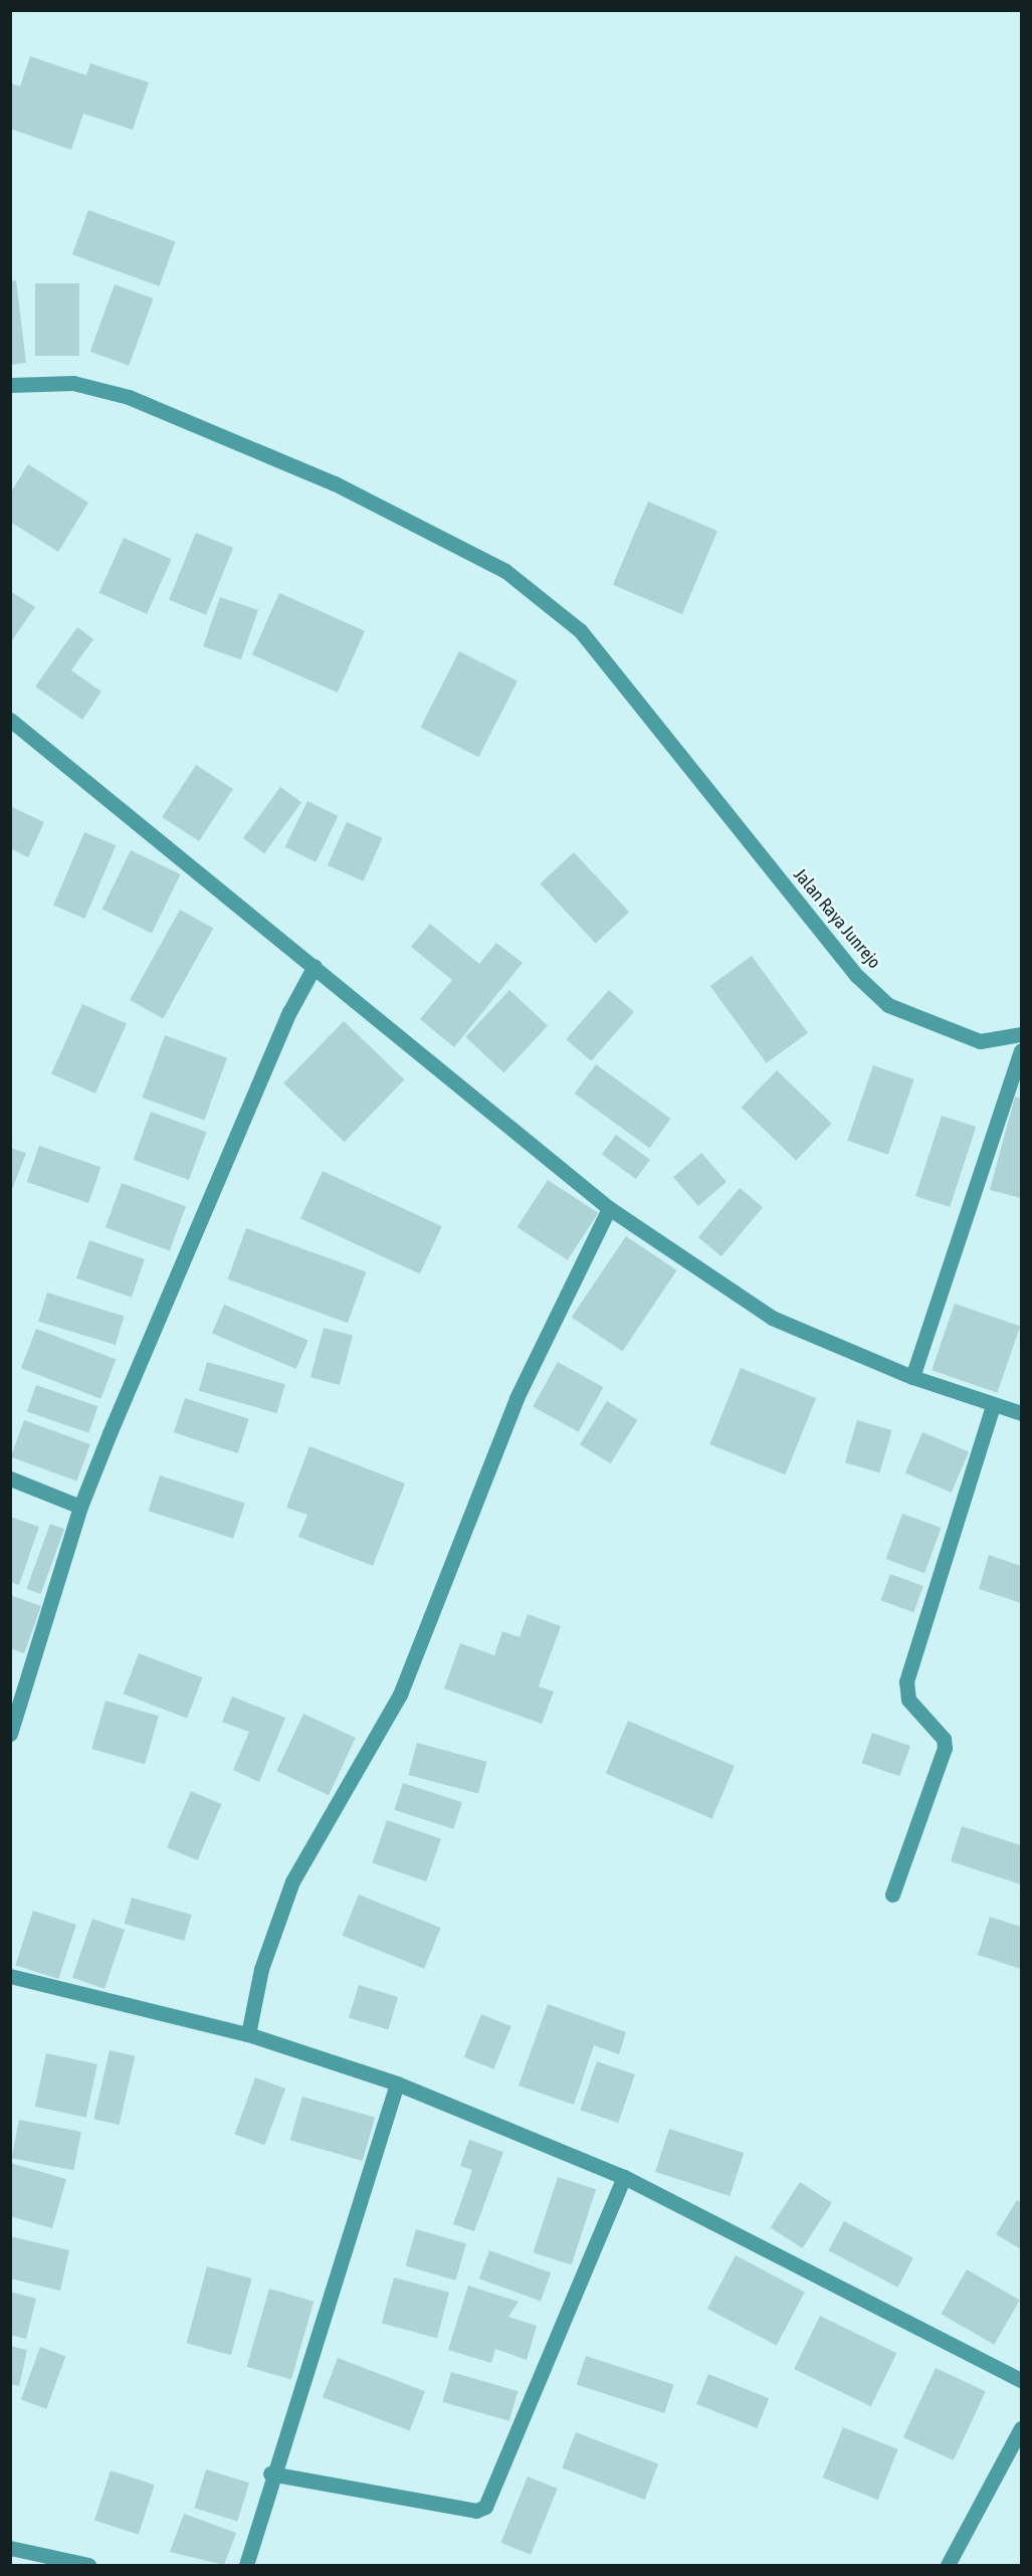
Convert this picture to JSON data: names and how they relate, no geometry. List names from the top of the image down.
{
  "streets": {
    "street": ["Jalan Raya Junrejo"]
  }
}
